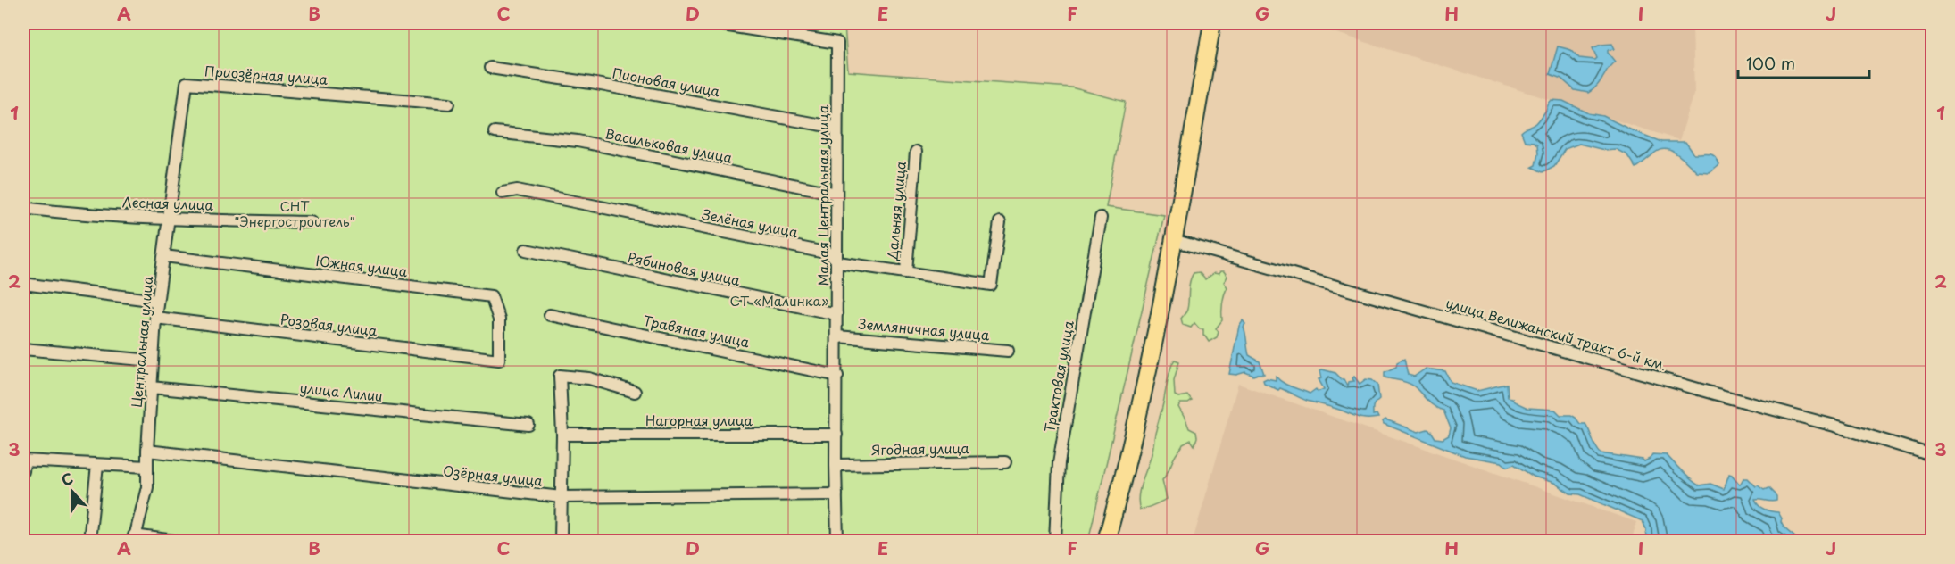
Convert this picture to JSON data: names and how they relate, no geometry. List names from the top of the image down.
{
  "streets": {
    "street": [
      "Приозёрная улица",
      "Пионовая улица",
      "Васильковая улица",
      "Малая Центральная улица",
      "Лесная улица",
      "Дальняя улица",
      "Зелёная улица",
      "Южная улица",
      "Рябиновая улица",
      "Розовая улица",
      "Земляничная улица",
      "Травяная улица",
      "улица Велижанский тракт 6-й км.",
      "Центральная улица",
      "Трактовая улица",
      "улица Лилии",
      "Нагорная улица",
      "Ягодная улица",
      "Озёрная улица"
    ]
  },
  "crossings": [
    ["Приозёрная улица", "Лесная улица"],
    ["Приозёрная улица", "Центральная улица"],
    ["Пионовая улица", "Малая Центральная улица"],
    ["Васильковая улица", "Малая Центральная улица"],
    ["Малая Центральная улица", "Зелёная улица"],
    ["Малая Центральная улица", "Рябиновая улица"],
    ["Малая Центральная улица", "Земляничная улица"],
    ["Малая Центральная улица", "Травяная улица"],
    ["Малая Центральная улица", "Нагорная улица"],
    ["Малая Центральная улица", "Ягодная улица"],
    ["Малая Центральная улица", "Озёрная улица"],
    ["Лесная улица", "Центральная улица"],
    ["Дальняя улица", "Зелёная улица"],
    ["Южная улица", "Розовая улица"],
    ["Южная улица", "Центральная улица"],
    ["Розовая улица", "Центральная улица"],
    ["Центральная улица", "улица Лилии"],
    ["Центральная улица", "Озёрная улица"]
  ],
  "parks": ["СНТ \"Энергостроитель\"", "CТ «Малинка»"],
  "scale_bar": "100 m",
  "north": "top",
  "grid": {
    "columns": [
      "A",
      "B",
      "C",
      "D",
      "E",
      "F",
      "G",
      "H",
      "I",
      "J"
    ],
    "rows": ["1", "2", "3"]
  }
}
